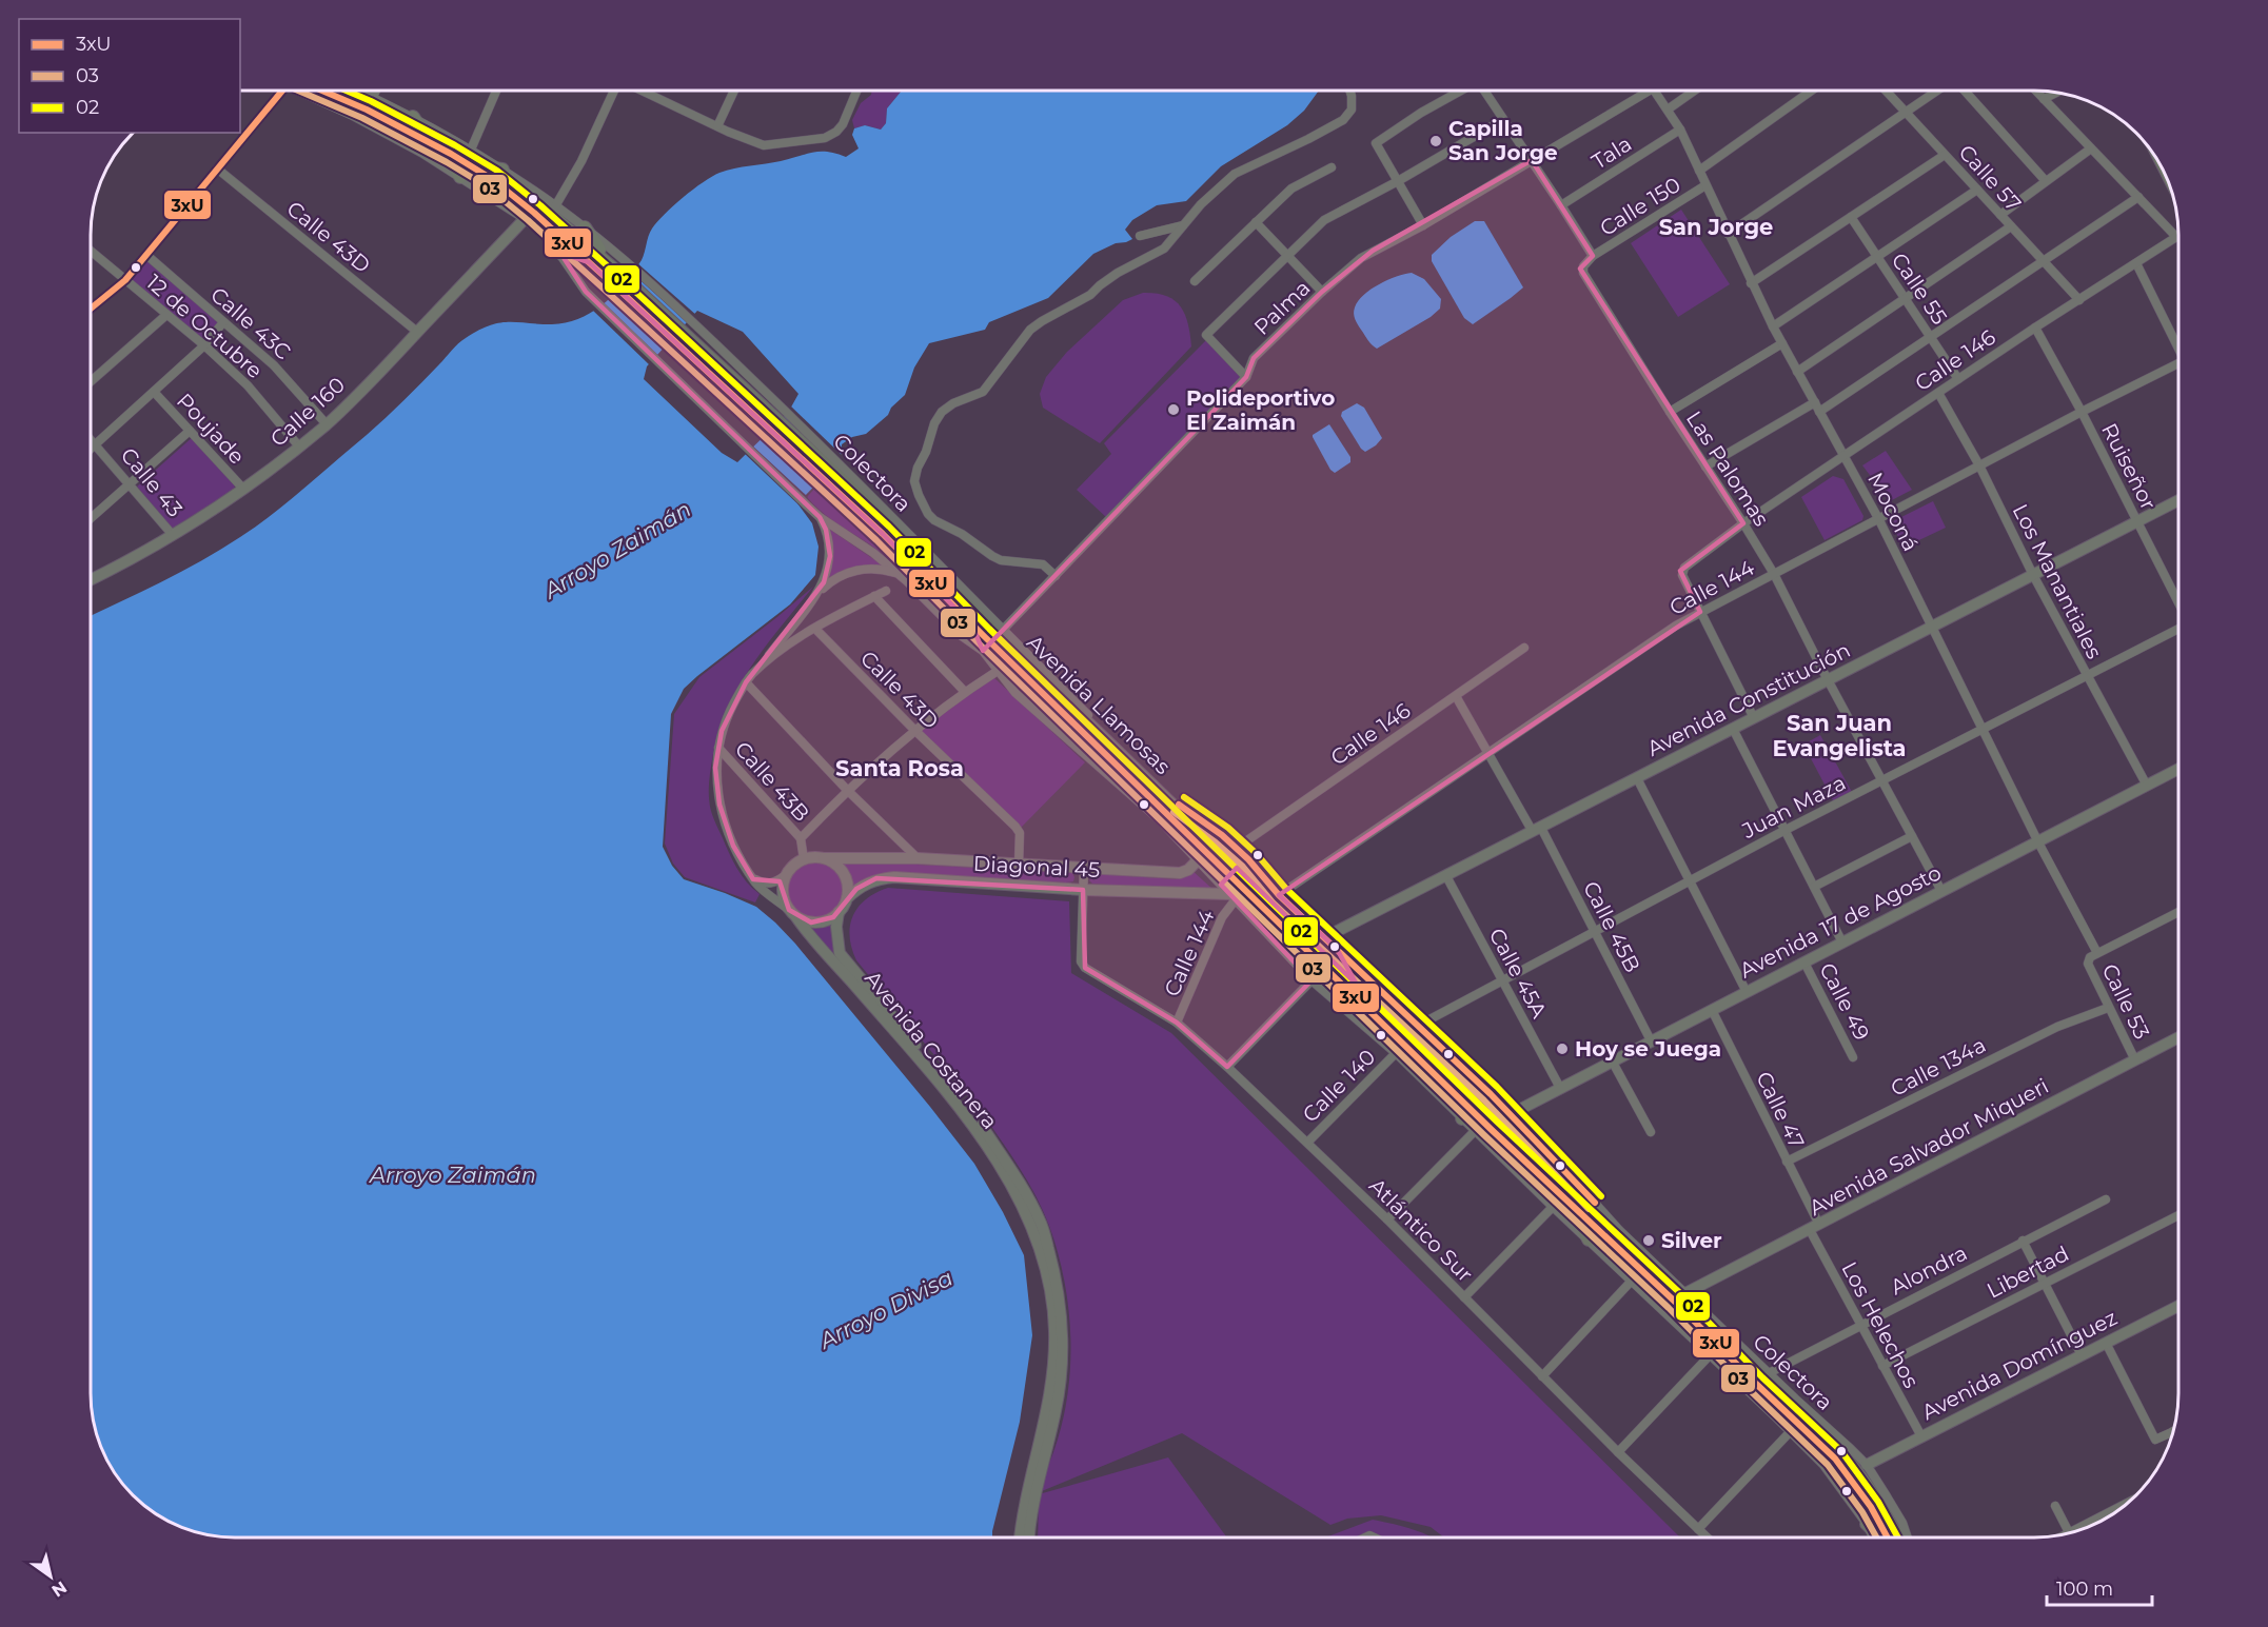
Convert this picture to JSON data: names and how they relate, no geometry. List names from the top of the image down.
{
  "streets": {
    "main road": [
      "Calle 160",
      "Avenida Constitución",
      "Avenida Llamosas",
      "Diagonal 45",
      "Avenida 17 de Agosto",
      "Avenida Costanera",
      "Avenida Salvador Miqueri",
      "Avenida Domínguez"
    ],
    "street": [
      "Tala",
      "Calle 57",
      "Calle 150",
      "Calle 43D",
      "Calle 55",
      "Palma",
      "Calle 43C",
      "12 de Octubre",
      "Calle 146",
      "Poujade",
      "Ruiseñor",
      "Las Palomas",
      "Colectora",
      "Calle 43",
      "Moconá",
      "Los Manantiales",
      "Calle 144",
      "Calle 43B",
      "Juan Maza",
      "Calle 45B",
      "Calle 45A",
      "Calle 49",
      "Calle 53",
      "Calle 134a",
      "Calle 140",
      "Calle 47",
      "Atlántico Sur",
      "Alondra",
      "Libertad",
      "Los Helechos"
    ]
  },
  "crossings": [
    ["Tala", "Moconá"],
    ["Calle 57", "Calle 146"],
    ["Calle 150", "Las Palomas"],
    ["Calle 150", "Moconá"],
    ["Calle 43D", "Calle 160"],
    ["Calle 43D", "Diagonal 45"],
    ["Calle 55", "Calle 146"],
    ["Palma", "Colectora"],
    ["Palma", "Avenida Llamosas"],
    ["Calle 43C", "Calle 160"],
    ["12 de Octubre", "Calle 160"],
    ["Calle 146", "Ruiseñor"],
    ["Calle 146", "Las Palomas"],
    ["Calle 146", "Colectora"],
    ["Calle 146", "Moconá"],
    ["Calle 146", "Los Manantiales"],
    ["Calle 146", "Calle 144"],
    ["Calle 146", "Calle 45B"],
    ["Calle 160", "Poujade"],
    ["Calle 160", "Colectora"],
    ["Calle 160", "Calle 43"],
    ["Ruiseñor", "Calle 144"],
    ["Ruiseñor", "Avenida Constitución"],
    ["Las Palomas", "Calle 144"],
    ["Las Palomas", "Avenida Constitución"],
    ["Las Palomas", "Juan Maza"],
    ["Las Palomas", "Avenida 17 de Agosto"],
    ["Colectora", "Calle 144"],
    ["Colectora", "Avenida Constitución"],
    ["Colectora", "Avenida Llamosas"],
    ["Colectora", "Juan Maza"],
    ["Colectora", "Diagonal 45"],
    ["Colectora", "Avenida 17 de Agosto"],
    ["Colectora", "Calle 140"],
    ["Colectora", "Avenida Salvador Miqueri"],
    ["Colectora", "Alondra"],
    ["Colectora", "Avenida Domínguez"],
    ["Moconá", "Calle 144"],
    ["Moconá", "Avenida Constitución"],
    ["Moconá", "Juan Maza"],
    ["Moconá", "Avenida 17 de Agosto"],
    ["Moconá", "Calle 53"],
    ["Los Manantiales", "Calle 144"],
    ["Los Manantiales", "Avenida Constitución"],
    ["Los Manantiales", "Juan Maza"],
    ["Los Manantiales", "Avenida 17 de Agosto"],
    ["Calle 144", "Diagonal 45"],
    ["Calle 144", "Calle 45B"],
    ["Calle 144", "Atlántico Sur"],
    ["Avenida Constitución", "Calle 45B"],
    ["Avenida Constitución", "Calle 45A"],
    ["Avenida Constitución", "Calle 49"],
    ["Avenida Llamosas", "Diagonal 45"],
    ["Juan Maza", "Calle 45B"],
    ["Juan Maza", "Calle 45A"],
    ["Juan Maza", "Calle 49"],
    ["Diagonal 45", "Avenida Costanera"],
    ["Diagonal 45", "Atlántico Sur"],
    ["Avenida 17 de Agosto", "Calle 45B"],
    ["Avenida 17 de Agosto", "Calle 45A"],
    ["Avenida 17 de Agosto", "Calle 49"],
    ["Avenida 17 de Agosto", "Calle 47"],
    ["Calle 53", "Calle 134a"],
    ["Calle 53", "Avenida Salvador Miqueri"],
    ["Calle 134a", "Calle 47"],
    ["Calle 140", "Atlántico Sur"],
    ["Calle 47", "Avenida Salvador Miqueri"],
    ["Calle 47", "Los Helechos"],
    ["Avenida Salvador Miqueri", "Los Helechos"],
    ["Alondra", "Los Helechos"],
    ["Libertad", "Los Helechos"],
    ["Los Helechos", "Avenida Domínguez"]
  ],
  "districts": ["San Jorge", "San Juan Evangelista", "Santa Rosa"],
  "water": ["Arroyo Zaimán", "Arroyo Divisa"],
  "places": [
    "Capilla San Jorge",
    "Polideportivo El Zaimán",
    "Hoy se Juega",
    "Silver"
  ],
  "lines": ["transit line 3xU", "transit line 03", "transit line 02"],
  "legend": ["3xU", "03", "02"],
  "scale_bar": "100 m",
  "north": "bottom right"
}
